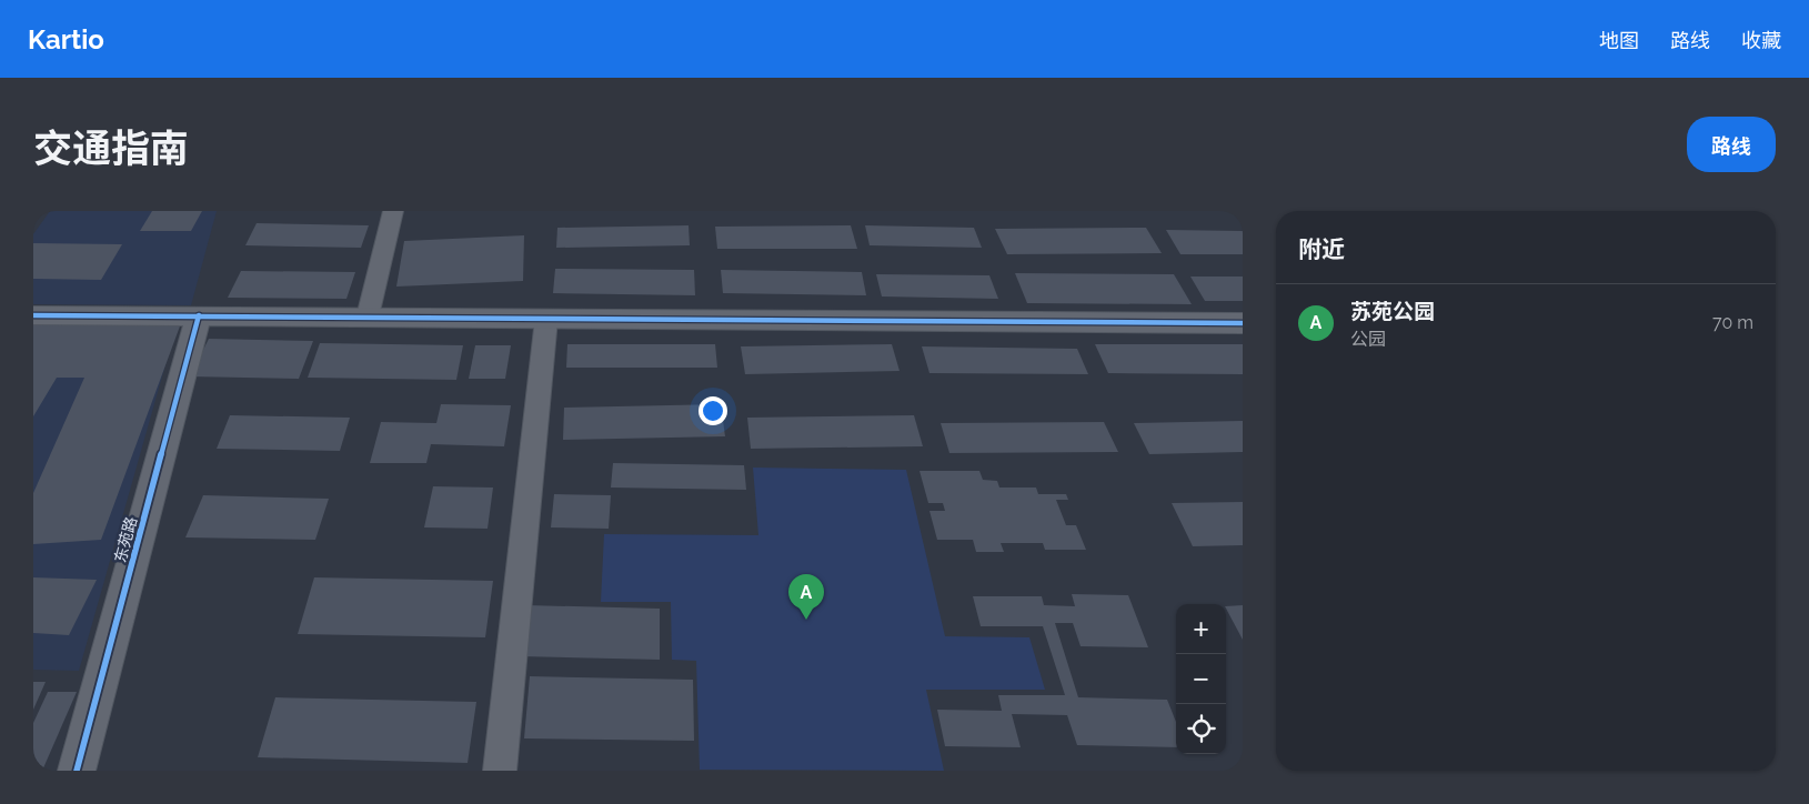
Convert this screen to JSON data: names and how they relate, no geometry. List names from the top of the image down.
{
  "streets": {
    "street": ["东苑路"]
  },
  "page": {
    "header": "Kartio",
    "nav": ["地图", "路线", "收藏"],
    "title": "交通指南",
    "buttons": "路线",
    "heading": "附近",
    "list": [
      {
        "mark": "A",
        "name": "苏苑公园",
        "note": "公园",
        "value": "70 m"
      }
    ],
    "pins": "A",
    "map_buttons": ["+", "−"]
  }
}
